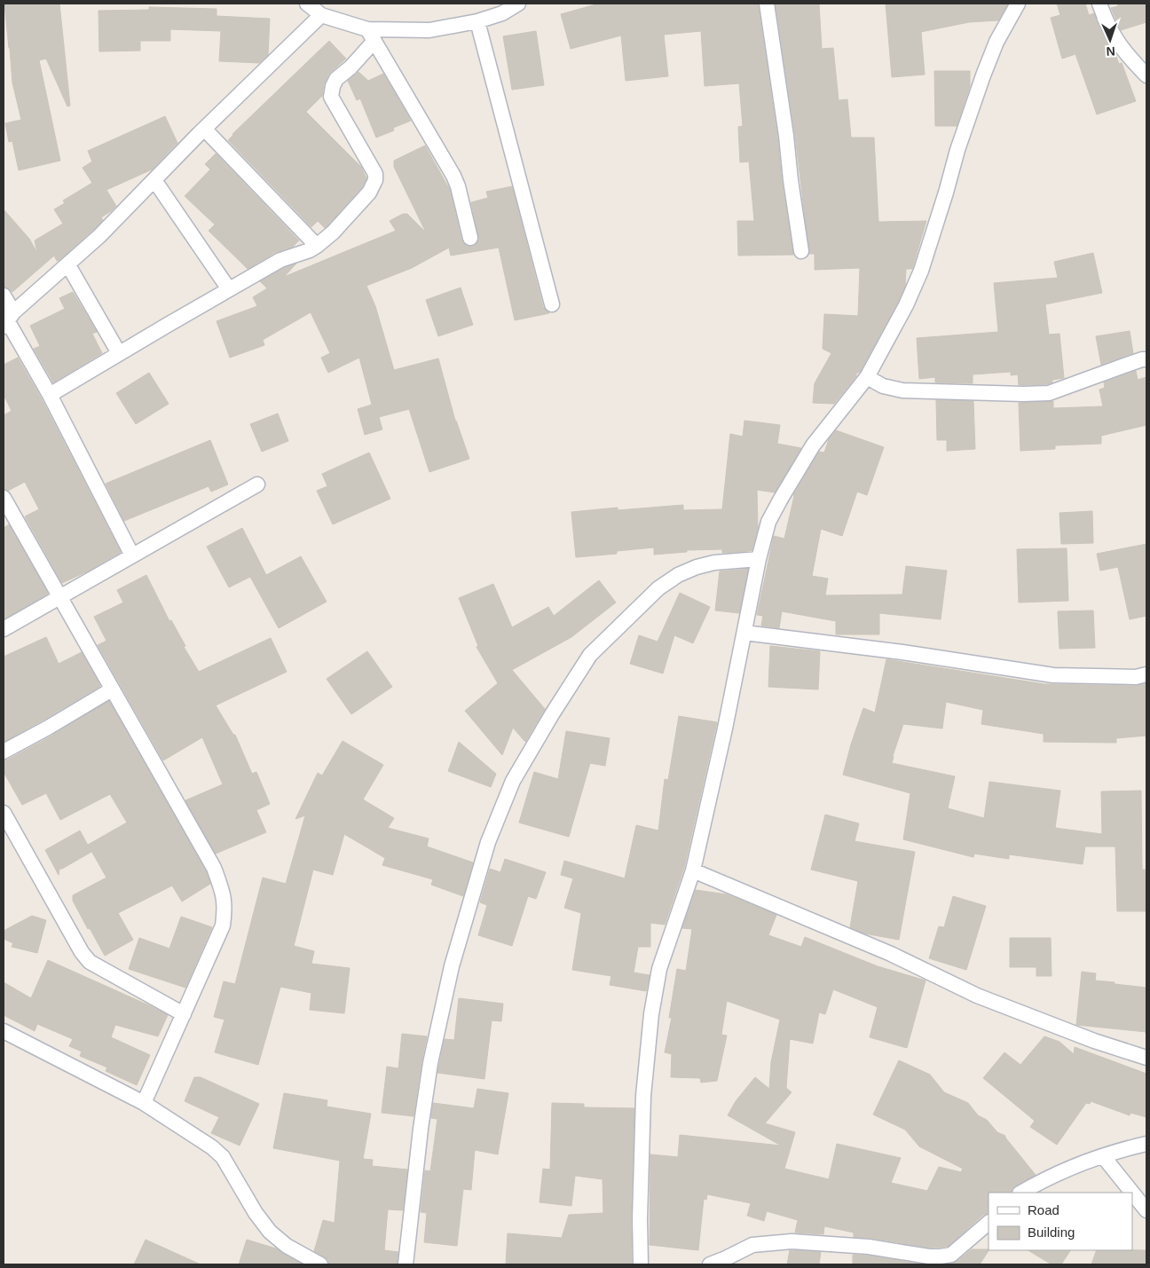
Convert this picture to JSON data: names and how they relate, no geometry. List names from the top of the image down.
{
  "legend": ["Road", "Building"],
  "north": "bottom"
}
